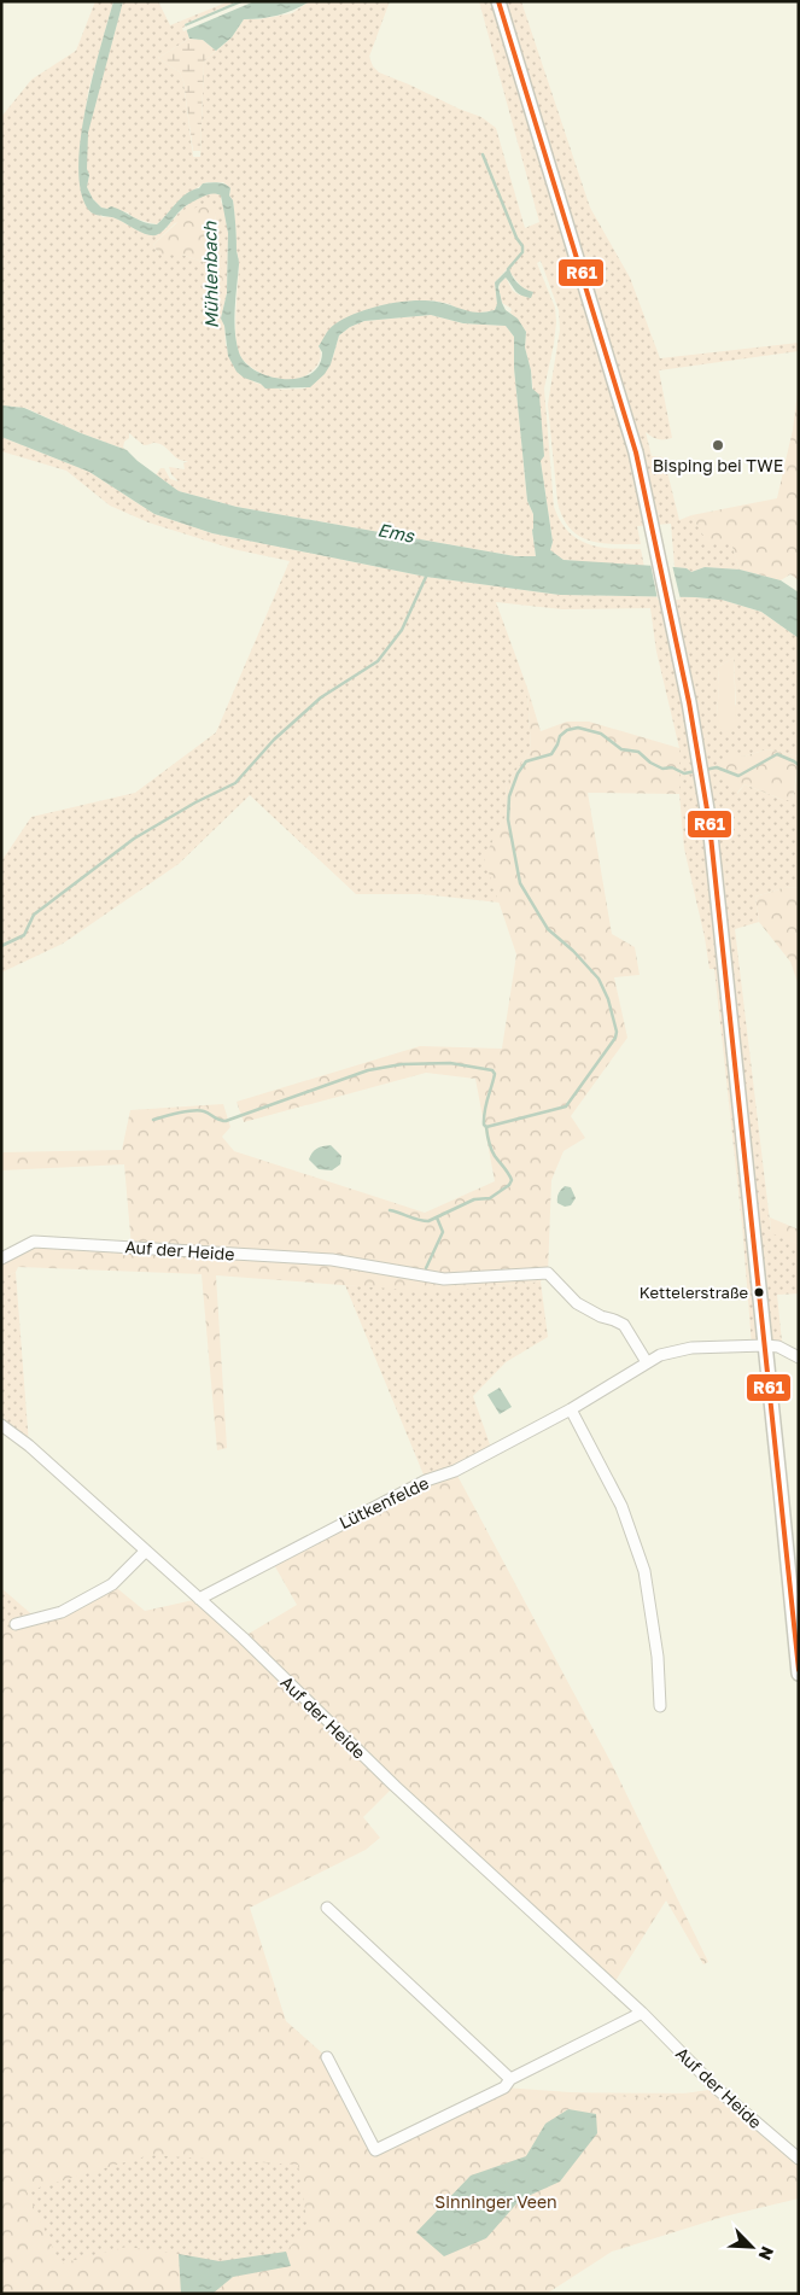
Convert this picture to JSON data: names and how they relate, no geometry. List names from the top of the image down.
{
  "streets": {
    "street": ["Auf der Heide", "Lütkenfelde"]
  },
  "crossings": [
    ["Auf der Heide", "Lütkenfelde"]
  ],
  "water": ["Mühlenbach", "Ems"],
  "parks": ["Sinninger Veen"],
  "places": ["Bisping bei TWE", "Kettelerstraße"],
  "lines": ["transit line R61"],
  "north": "bottom right"
}
